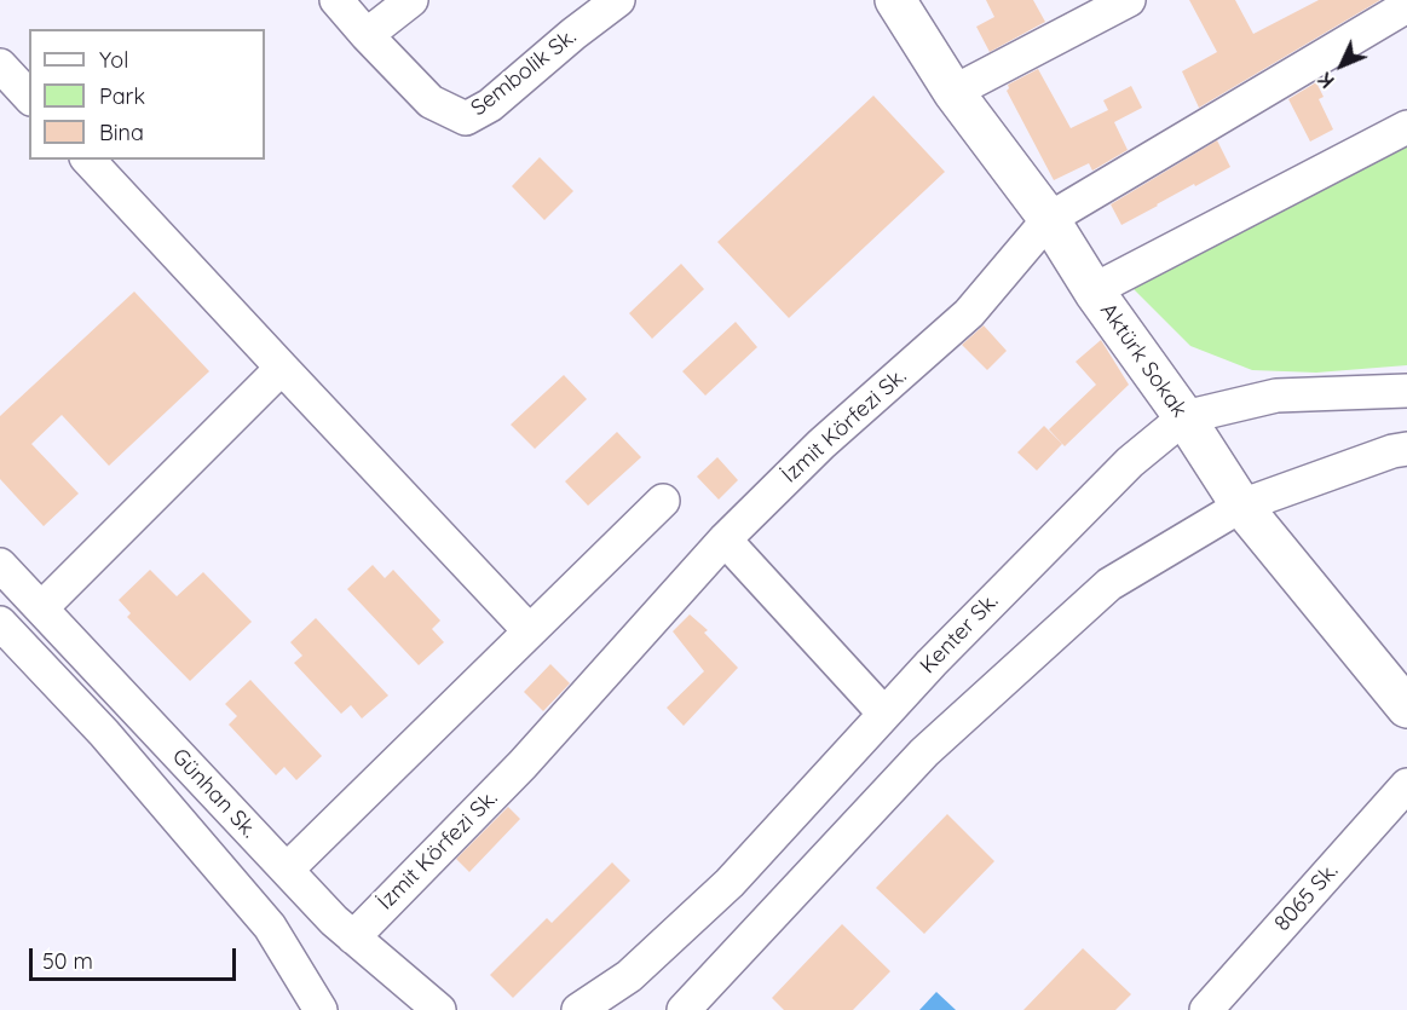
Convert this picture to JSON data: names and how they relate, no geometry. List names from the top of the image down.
{
  "streets": {
    "street": [
      "Sembolik Sk.",
      "Aktürk Sokak",
      "İzmit Körfezi Sk.",
      "Kenter Sk.",
      "Günhan Sk.",
      "8065 Sk."
    ]
  },
  "crossings": [
    ["Aktürk Sokak", "İzmit Körfezi Sk."],
    ["Aktürk Sokak", "Kenter Sk."],
    ["İzmit Körfezi Sk.", "Günhan Sk."]
  ],
  "legend": ["Yol", "Park", "Bina"],
  "scale_bar": "50 m",
  "north": "bottom left"
}
